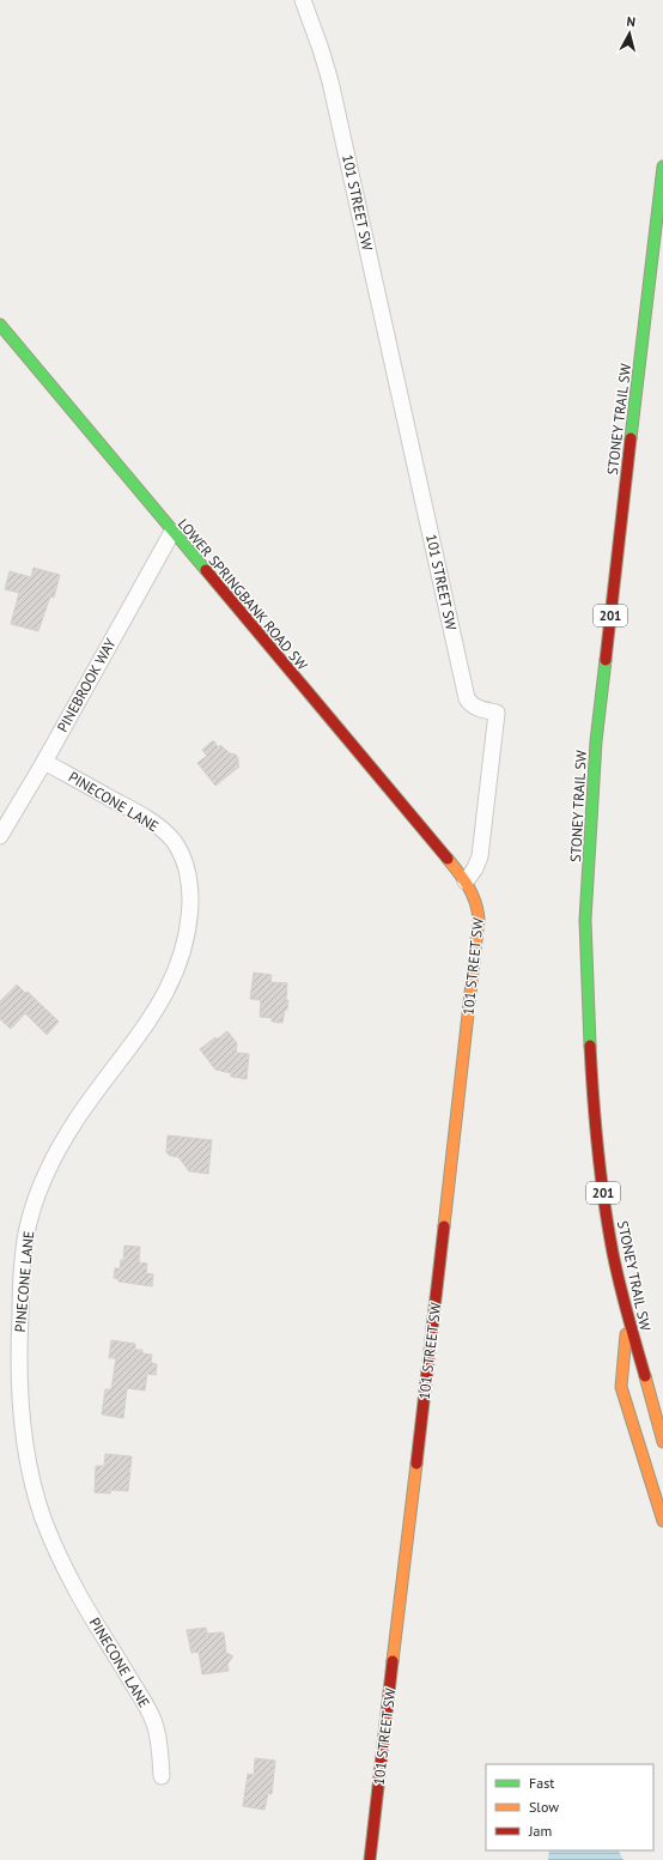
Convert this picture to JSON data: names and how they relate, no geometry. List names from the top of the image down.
{
  "streets": {
    "main road": [
      "101 STREET SW",
      "STONEY TRAIL SW",
      "LOWER SPRINGBANK ROAD SW",
      "201"
    ],
    "street": ["PINEBROOK WAY", "PINECONE LANE"]
  },
  "crossings": [
    ["101 STREET SW", "LOWER SPRINGBANK ROAD SW"],
    ["LOWER SPRINGBANK ROAD SW", "PINEBROOK WAY"],
    ["PINEBROOK WAY", "PINECONE LANE"]
  ],
  "legend": ["Fast", "Slow", "Jam"],
  "north": "top"
}
